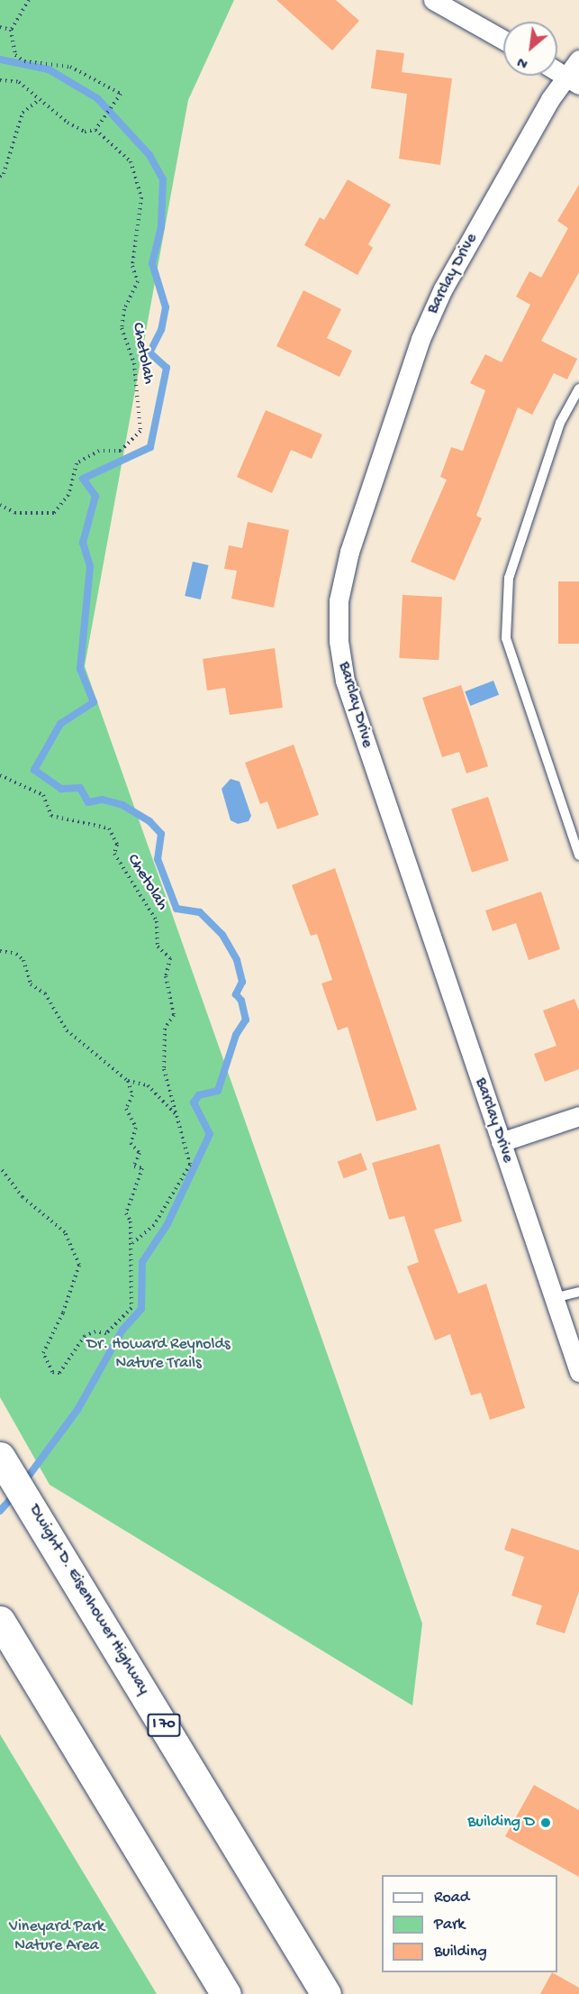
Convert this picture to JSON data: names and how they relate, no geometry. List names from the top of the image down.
{
  "streets": {
    "highway": ["Dwight D. Eisenhower Highway", "I 70"],
    "street": ["Barclay Drive"],
    "path": ["Chetolah"]
  },
  "parks": ["Dr. Howard Reynolds Nature Trails", "Vineyard Park Nature Area"],
  "places": ["Building D"],
  "legend": ["Road", "Park", "Building"],
  "north": "bottom left"
}
